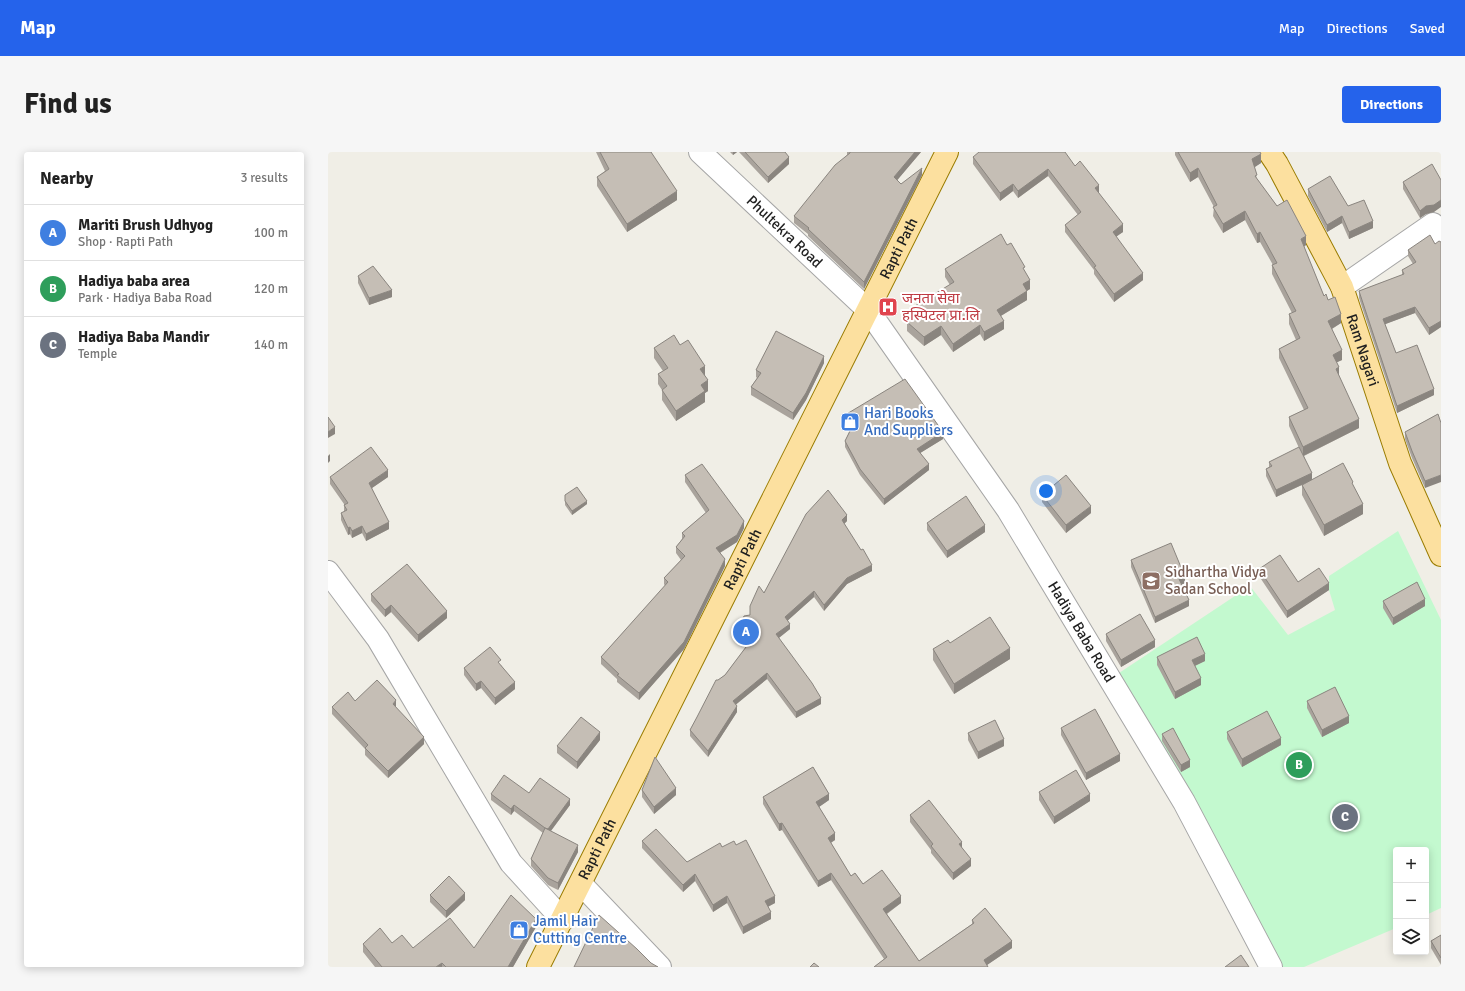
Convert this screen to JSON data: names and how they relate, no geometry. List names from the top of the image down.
{
  "streets": {
    "main road": ["Rapti Path", "Ram Nagari"],
    "street": ["Phultekra Road", "Hadiya Baba Road"]
  },
  "crossings": [
    ["Phultekra Road", "Rapti Path"],
    ["Phultekra Road", "Hadiya Baba Road"],
    ["Rapti Path", "Hadiya Baba Road"]
  ],
  "places": {
    "hospital": ["जनता सेवा हस्पिटल प्रा.लि"],
    "shop": ["Hari Books And Suppliers", "Jamil Hair Cutting Centre"],
    "school or university": ["Sidhartha Vidya Sadan School"]
  },
  "page": {
    "header": "Map",
    "nav": ["Map", "Directions", "Saved"],
    "buttons": "Directions",
    "title": "Find us",
    "heading": ["Nearby", "3 results"],
    "list": [
      {
        "mark": "A",
        "name": "Mariti Brush Udhyog",
        "note": "Shop · Rapti Path",
        "value": "100 m"
      },
      {
        "mark": "B",
        "name": "Hadiya baba area",
        "note": "Park · Hadiya Baba Road",
        "value": "120 m"
      },
      {
        "mark": "C",
        "name": "Hadiya Baba Mandir",
        "note": "Temple",
        "value": "140 m"
      }
    ],
    "pins": ["A", "B", "C"],
    "map_buttons": ["+", "−"]
  }
}
